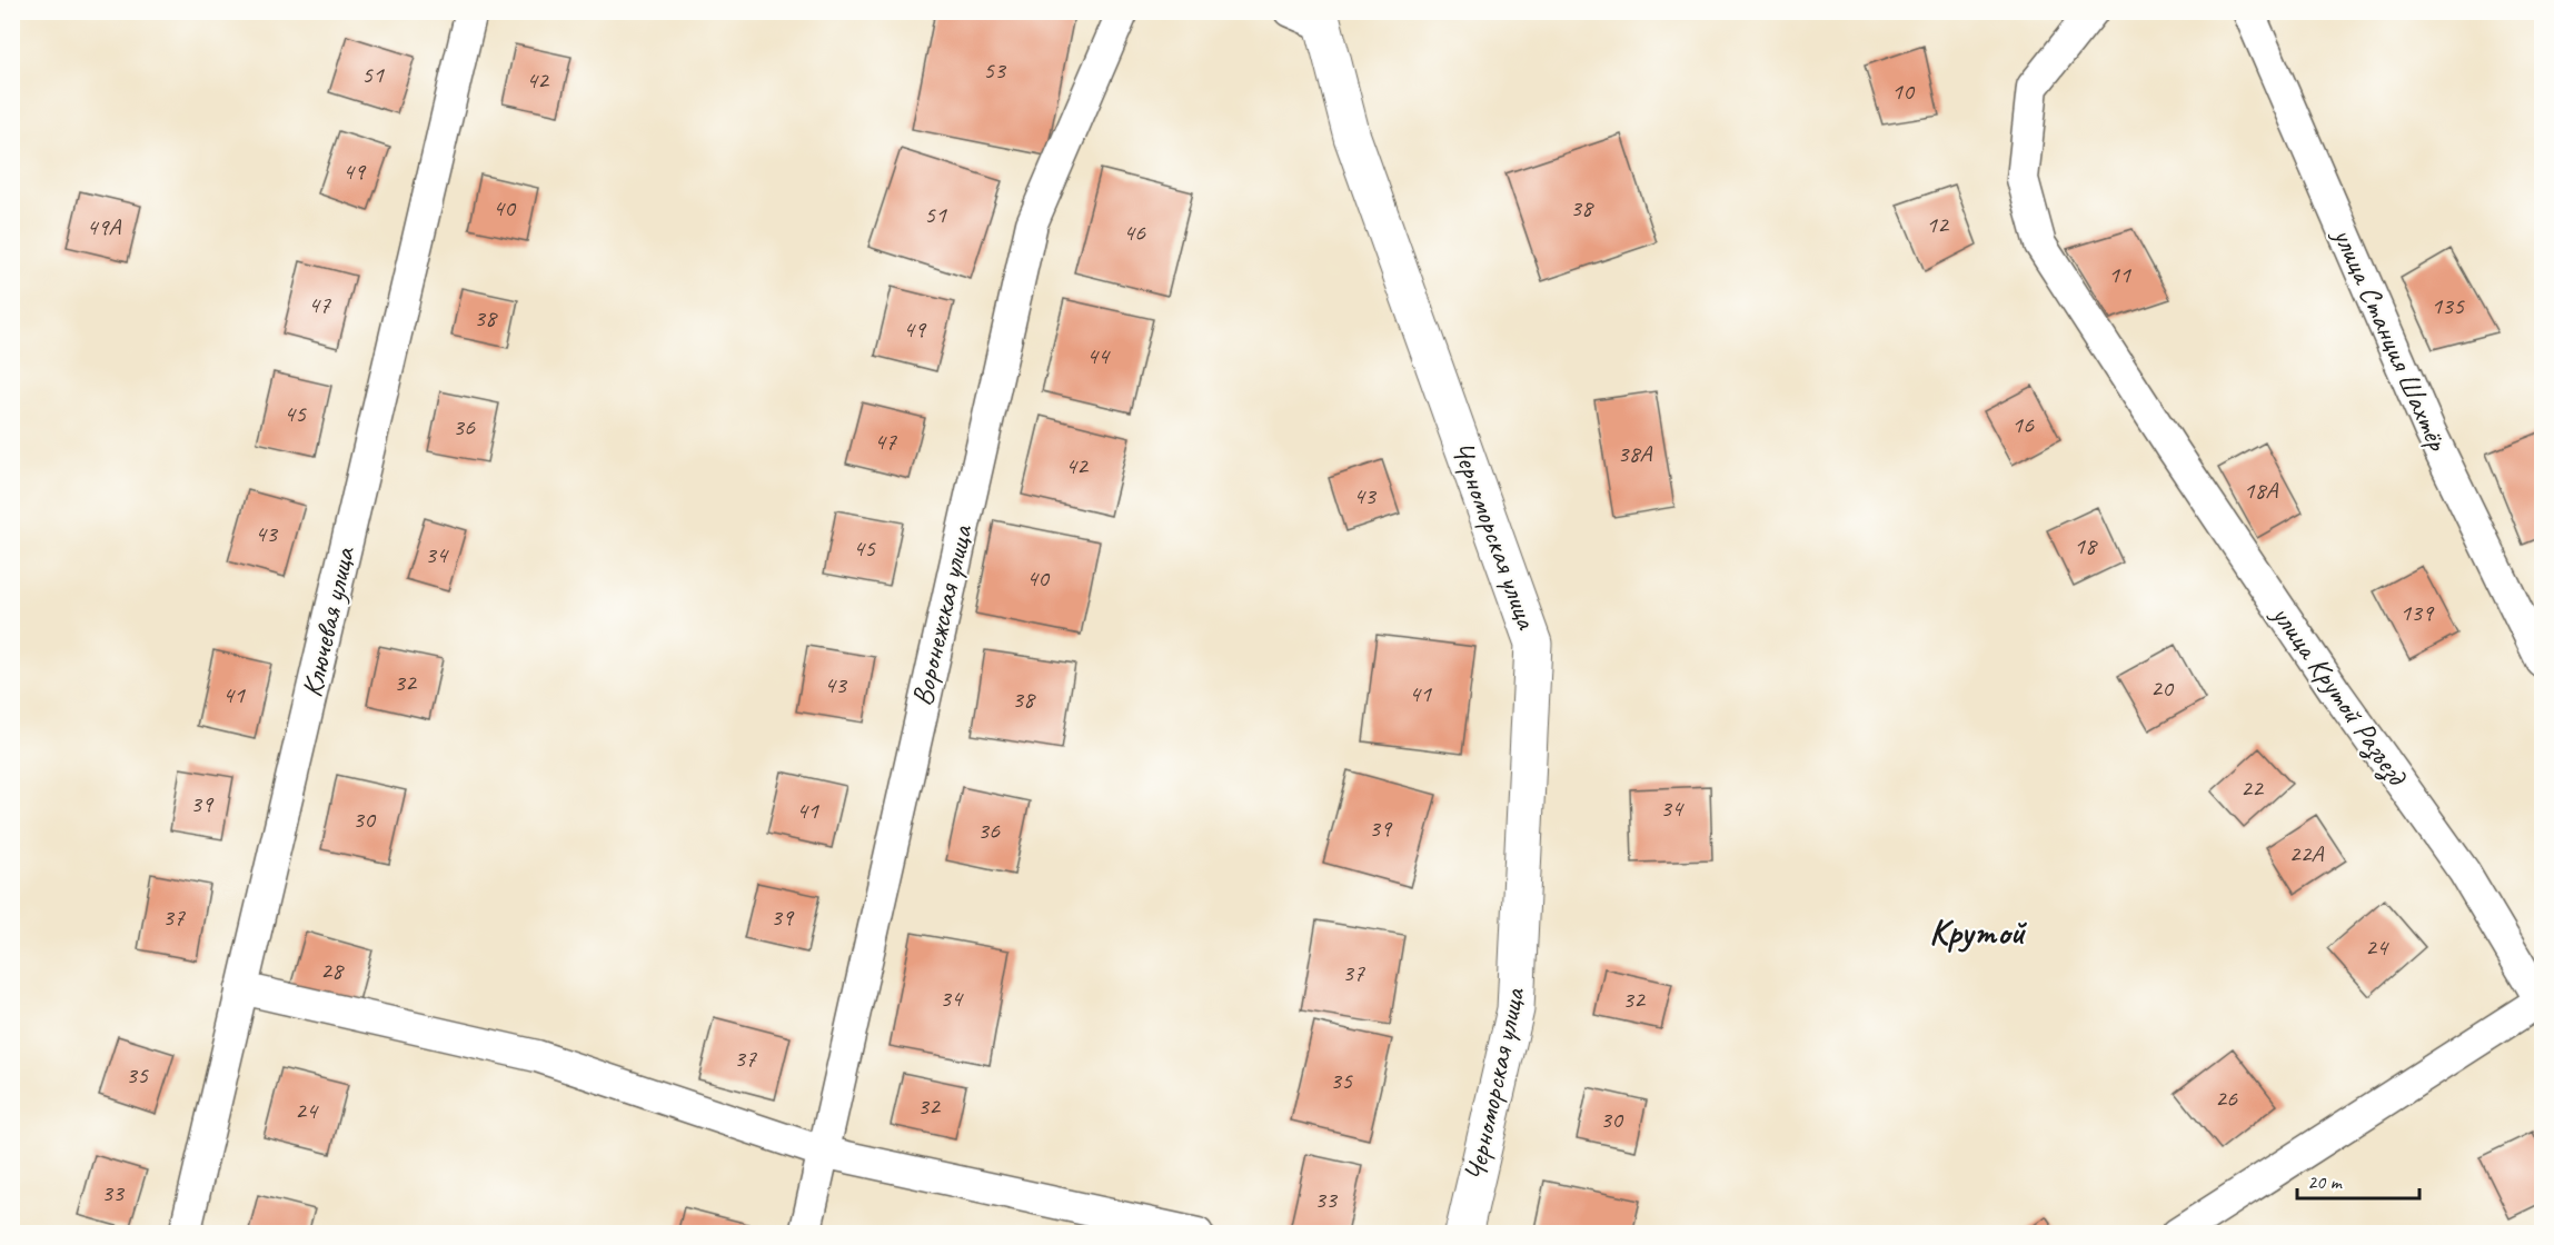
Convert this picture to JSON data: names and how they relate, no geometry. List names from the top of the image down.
{
  "streets": {
    "main road": ["Черноморская улица"],
    "street": [
      "улица Станция Шахтёр",
      "Воронежская улица",
      "Ключевая улица",
      "улица Крутой Разъезд"
    ]
  },
  "districts": ["Крутой"],
  "house_numbers": [
    "53",
    "51",
    "42",
    "10",
    "49",
    "40",
    "38",
    "51",
    "12",
    "49А",
    "46",
    "11",
    "47",
    "135",
    "38",
    "49",
    "44",
    "45",
    "16",
    "36",
    "47",
    "38А",
    "42",
    "18А",
    "43",
    "43",
    "18",
    "45",
    "34",
    "40",
    "139",
    "32",
    "43",
    "20",
    "41",
    "41",
    "38",
    "22",
    "39",
    "34",
    "41",
    "30",
    "39",
    "36",
    "22А",
    "37",
    "39",
    "24",
    "28",
    "37",
    "34",
    "32",
    "37",
    "35",
    "35",
    "26",
    "32",
    "24",
    "30",
    "33",
    "33"
  ],
  "scale_bar": "20 m"
}
